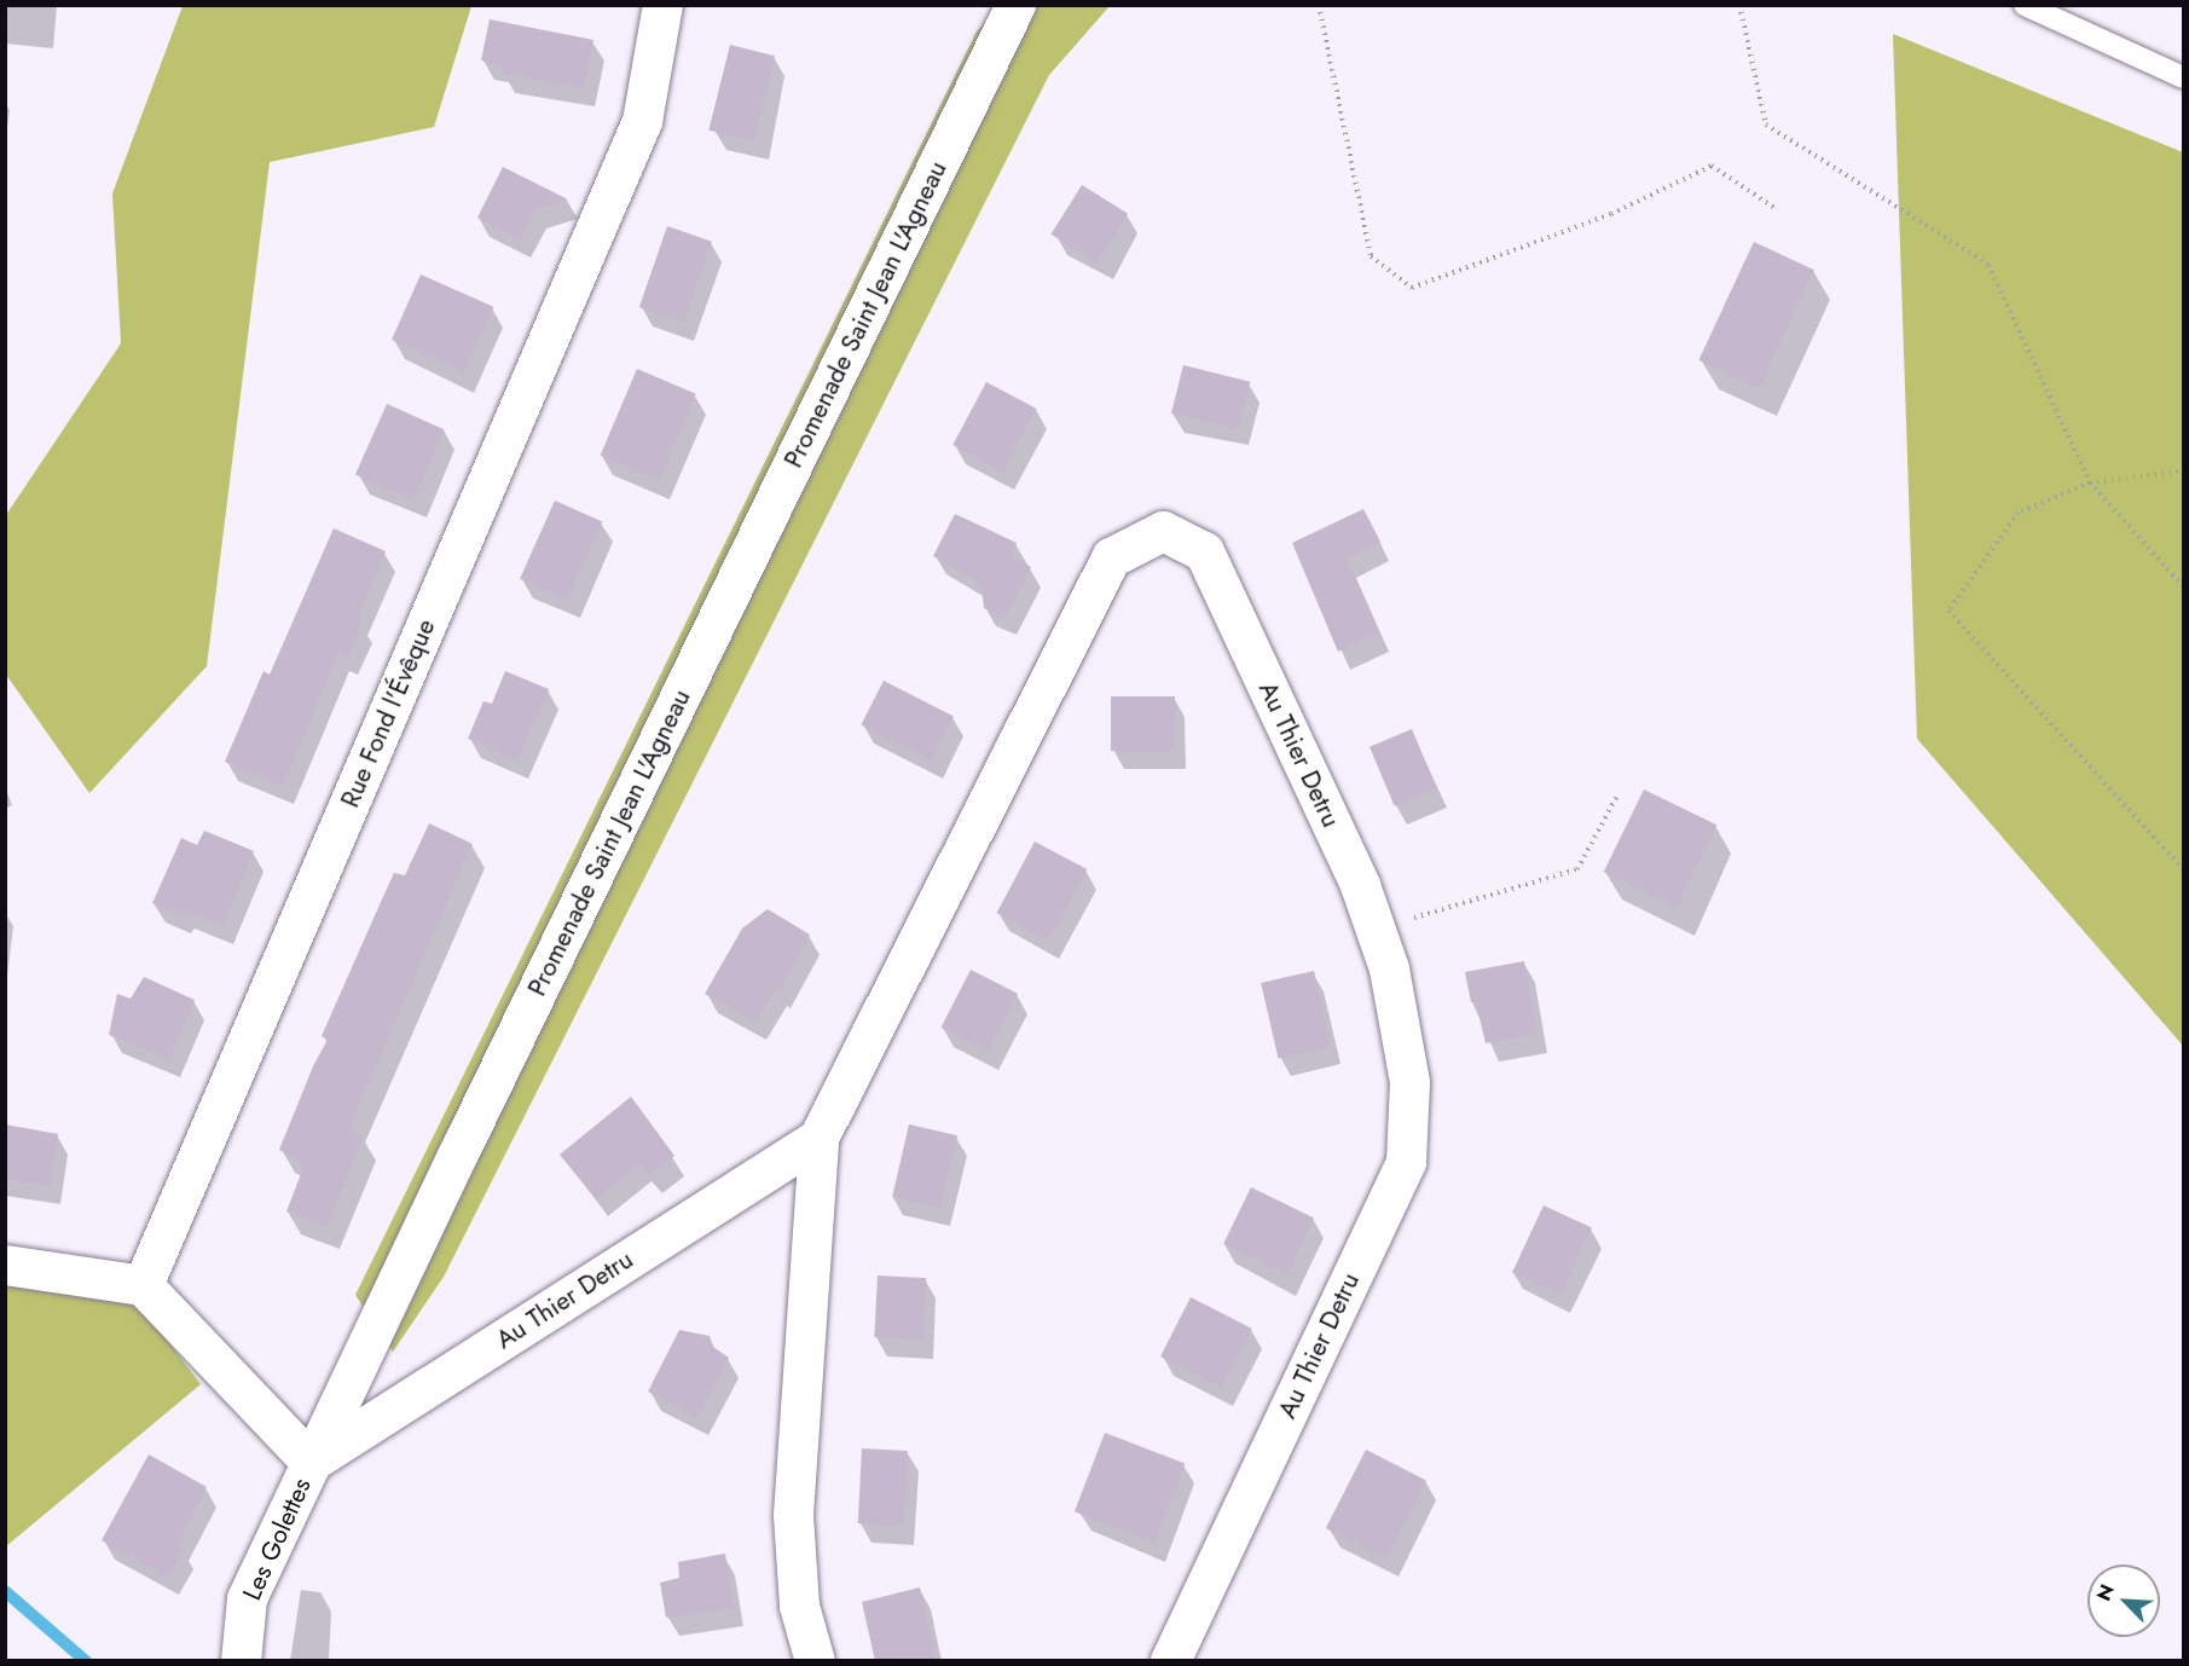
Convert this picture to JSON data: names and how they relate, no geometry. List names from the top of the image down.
{
  "streets": {
    "street": [
      "Promenade Saint Jean L'Agneau",
      "Rue Fond l'Évêque",
      "Au Thier Detru",
      "Les Golettes"
    ]
  },
  "crossings": [
    ["Promenade Saint Jean L'Agneau", "Au Thier Detru"],
    ["Promenade Saint Jean L'Agneau", "Les Golettes"],
    ["Au Thier Detru", "Les Golettes"]
  ],
  "north": "top left"
}
